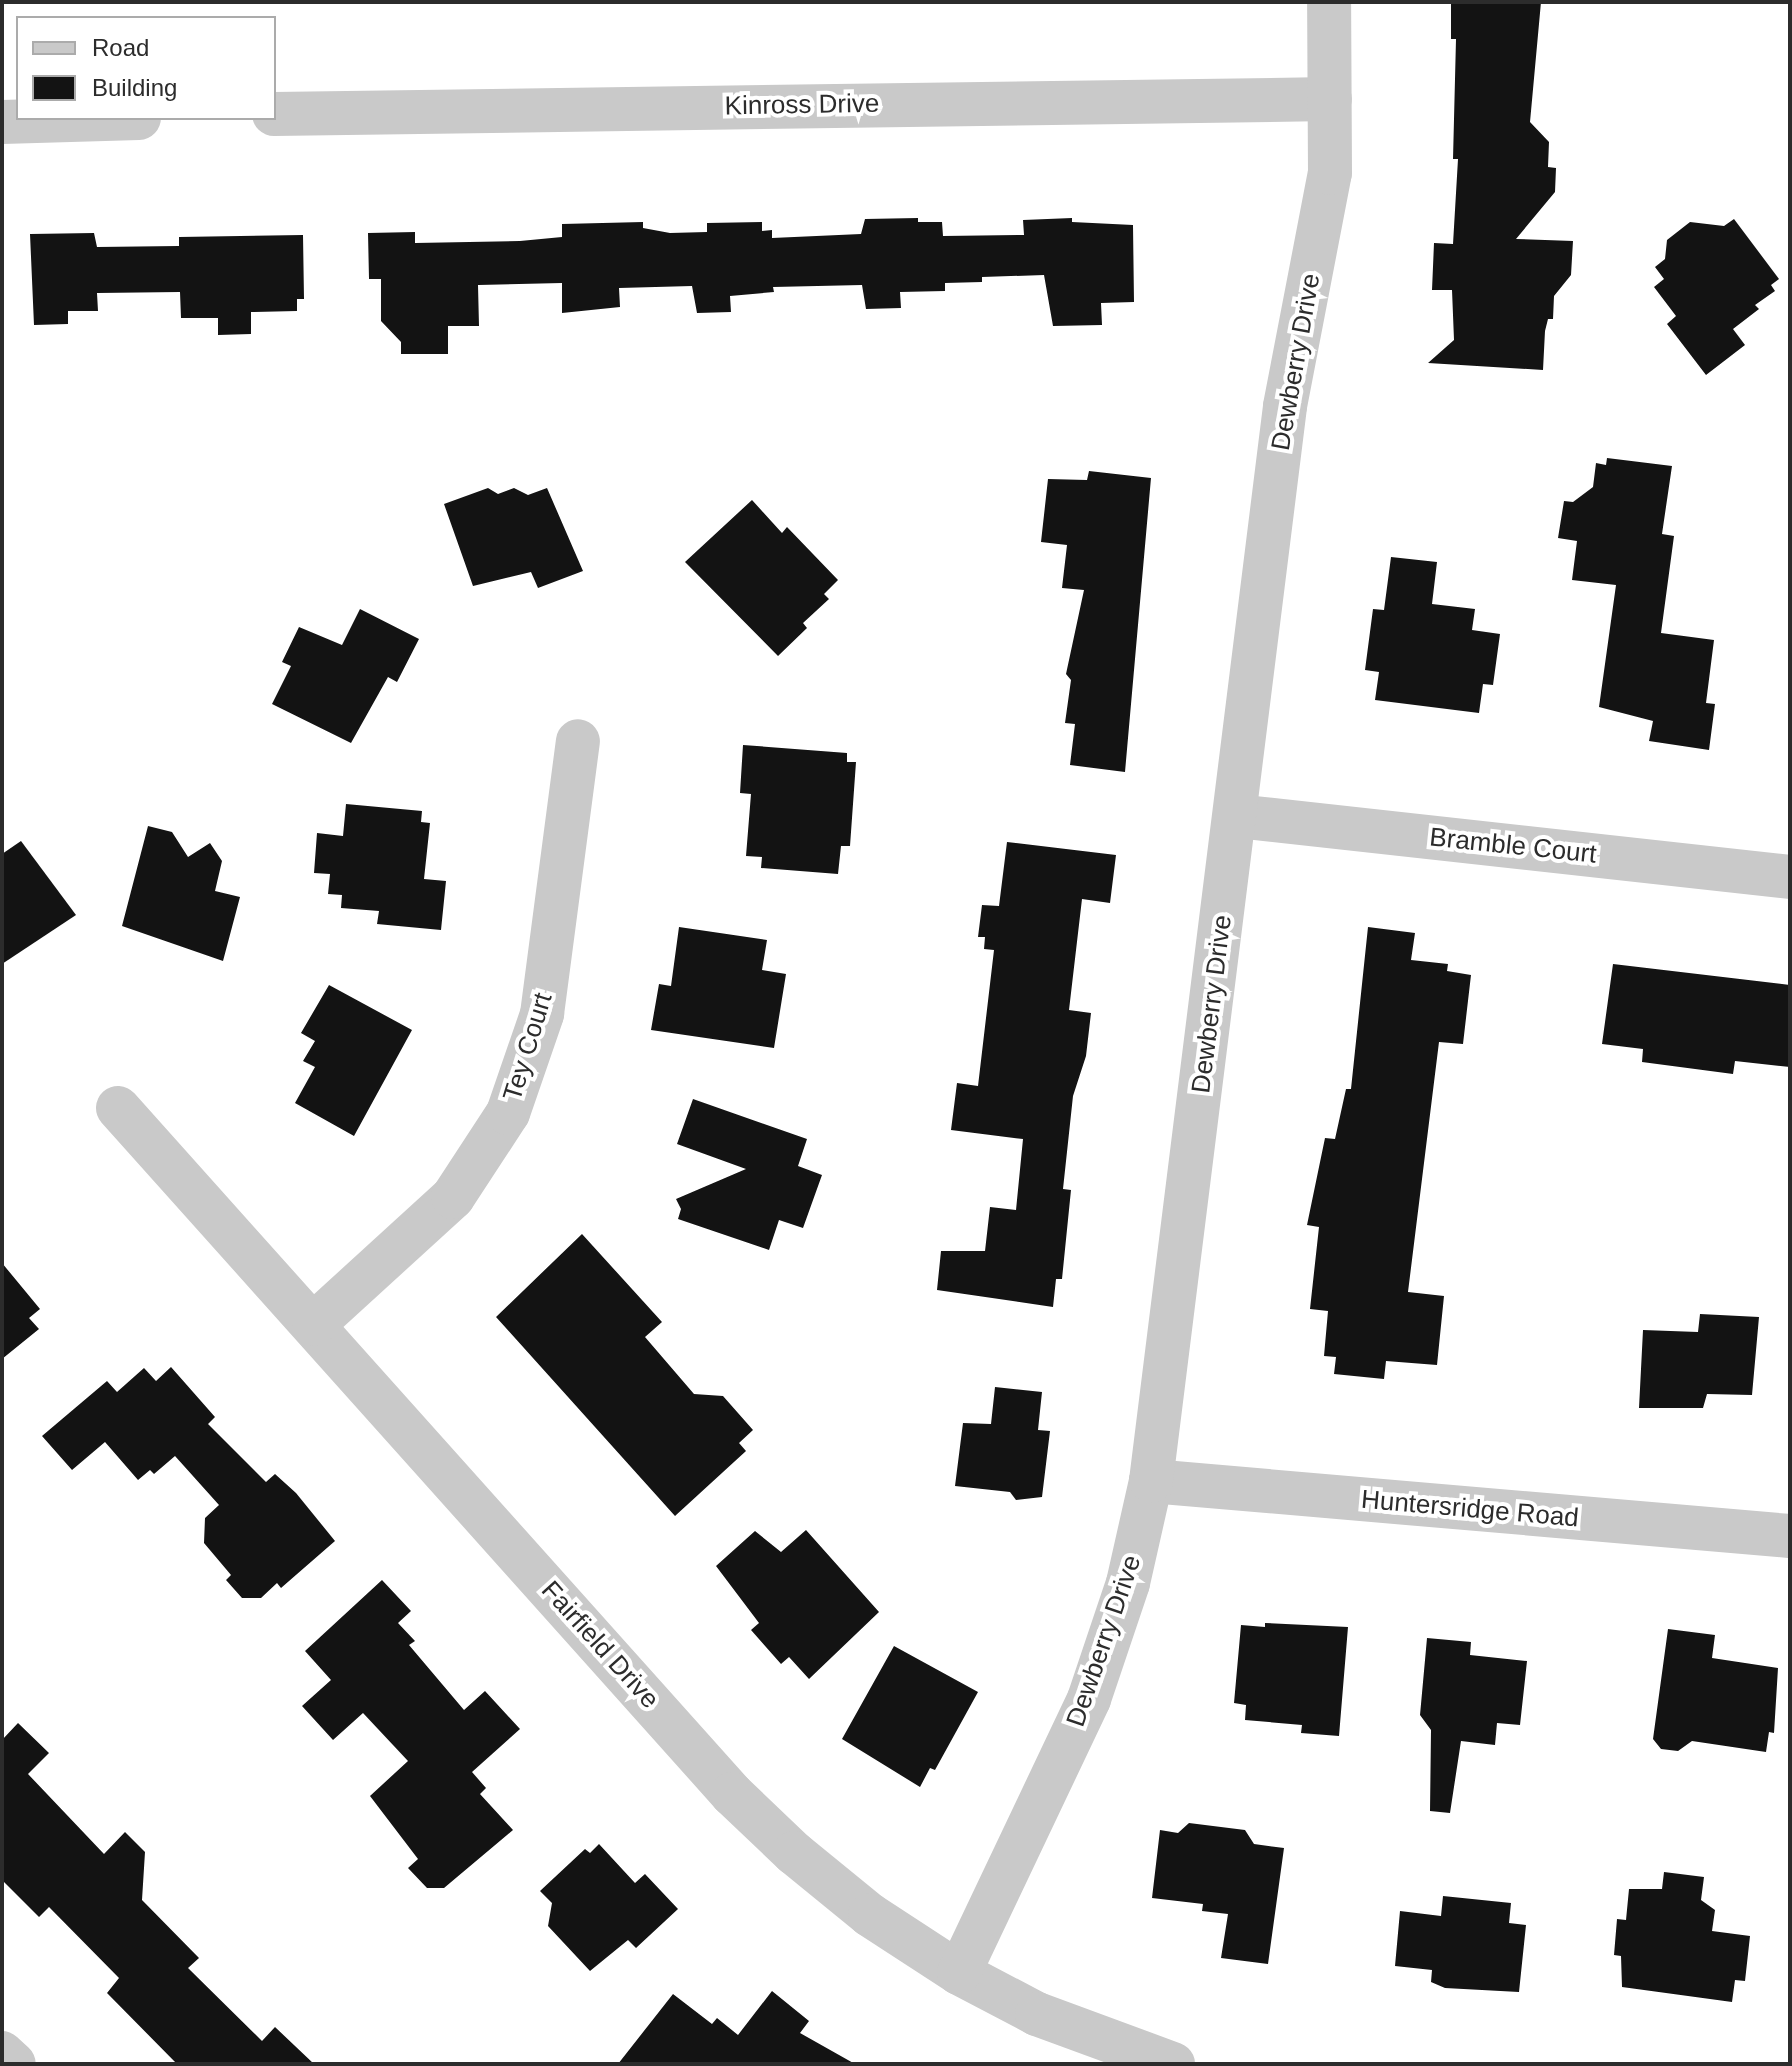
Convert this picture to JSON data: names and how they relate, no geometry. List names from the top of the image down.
{
  "streets": {
    "street": [
      "Kinross Drive",
      "Dewberry Drive",
      "Bramble Court",
      "Tey Court",
      "Huntersridge Road",
      "Fairfield Drive"
    ]
  },
  "crossings": [
    ["Kinross Drive", "Dewberry Drive"],
    ["Dewberry Drive", "Bramble Court"],
    ["Dewberry Drive", "Huntersridge Road"],
    ["Dewberry Drive", "Fairfield Drive"],
    ["Tey Court", "Fairfield Drive"]
  ],
  "legend": ["Road", "Building"]
}
